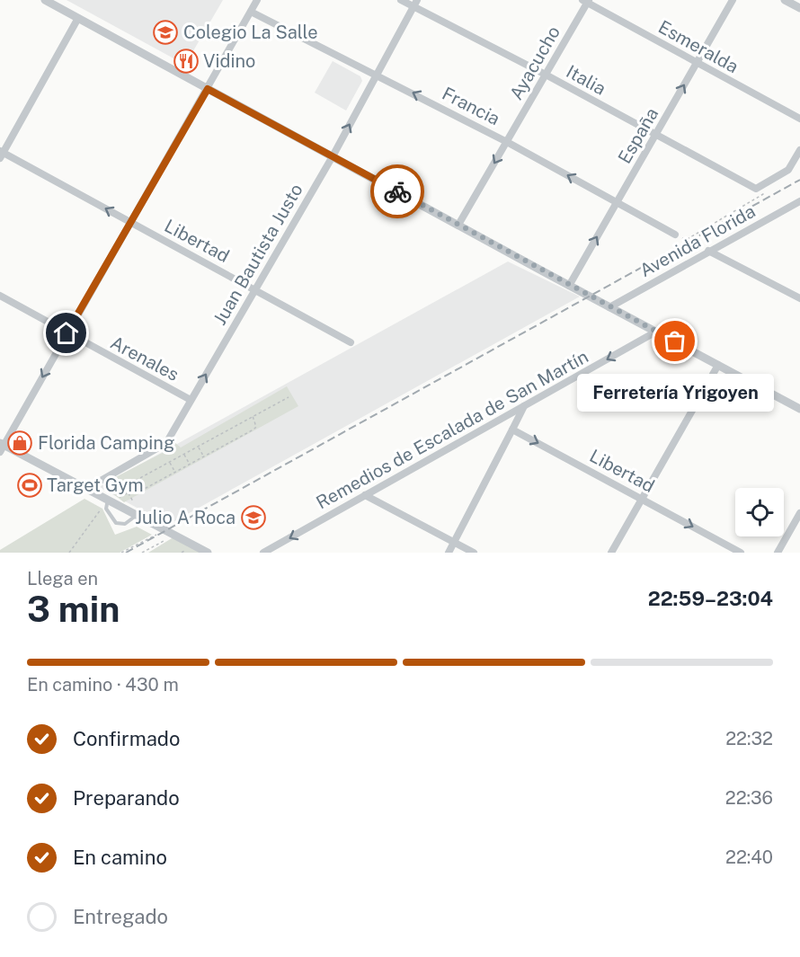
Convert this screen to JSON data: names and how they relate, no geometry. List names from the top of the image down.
{
  "streets": {
    "street": [
      "Esmeralda",
      "Ayacucho",
      "Italia",
      "Francia",
      "España",
      "Libertad",
      "Avenida Florida",
      "Juan Bautista Justo",
      "Arenales",
      "Remedios de Escalada de San Martín"
    ]
  },
  "crossings": [
    ["Esmeralda", "Ayacucho"],
    ["Esmeralda", "España"],
    ["Ayacucho", "Italia"],
    ["Ayacucho", "Francia"],
    ["Italia", "España"],
    ["Italia", "Juan Bautista Justo"],
    ["Francia", "España"],
    ["Francia", "Juan Bautista Justo"],
    ["Libertad", "Juan Bautista Justo"],
    ["Juan Bautista Justo", "Arenales"]
  ],
  "one_way": [
    "Ayacucho",
    "Francia",
    "España",
    "Juan Bautista Justo",
    "Remedios de Escalada de San Martín"
  ],
  "places": {
    "school or university": ["Colegio La Salle", "Julio A Roca"],
    "restaurant": ["Vidino"],
    "other": ["Ferretería Yrigoyen"],
    "shop": ["Florida Camping"],
    "sports": ["Target Gym"]
  },
  "page": {
    "bubble": "Ferretería Yrigoyen",
    "heading": ["3 min", "Llega en", "22:59–23:04"],
    "bar": "En camino · 430 m",
    "list": [
      ["Confirmado", "22:32"],
      ["Preparando", "22:36"],
      ["En camino", "22:40"],
      "Entregado"
    ]
  }
}
